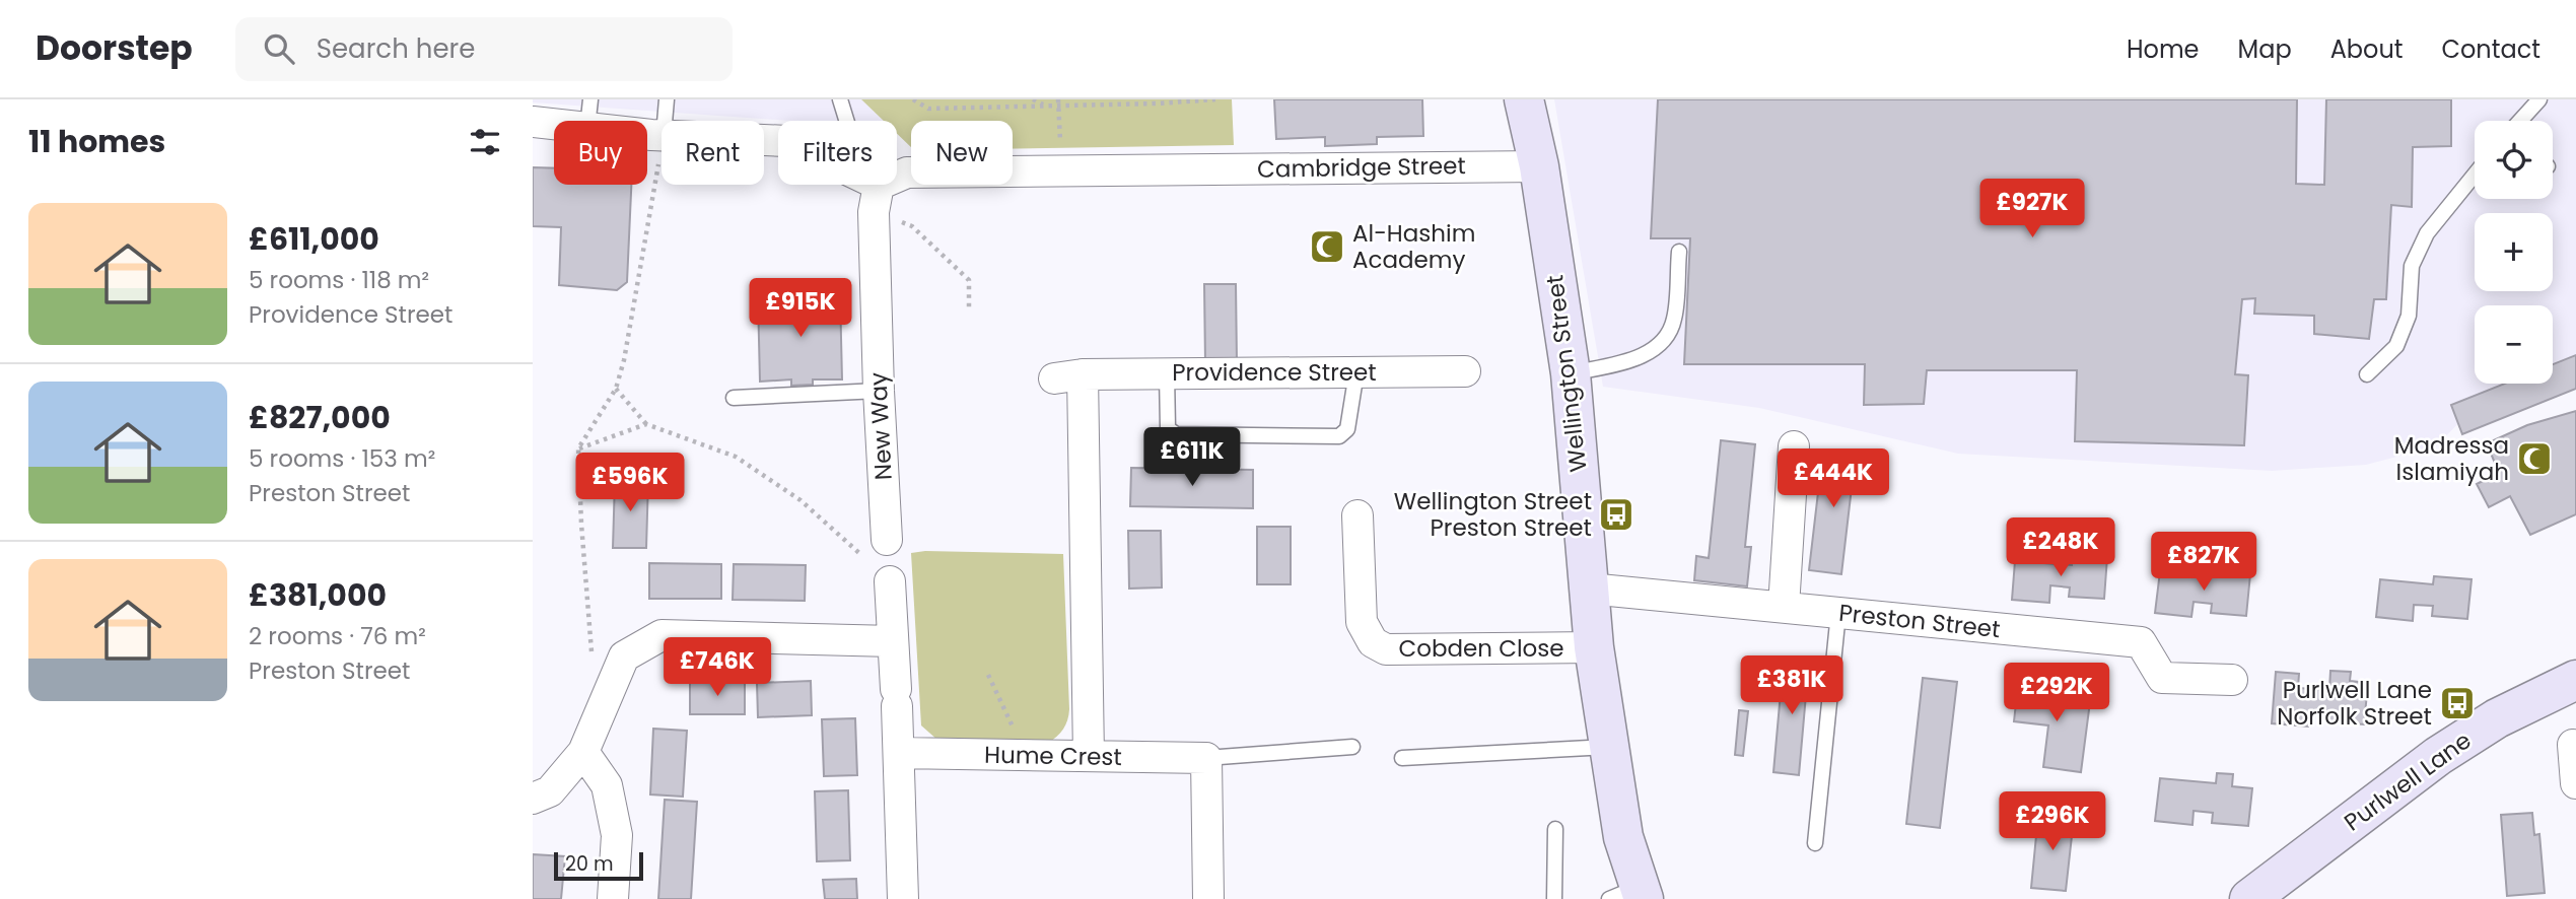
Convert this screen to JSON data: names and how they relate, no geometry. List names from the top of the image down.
{
  "streets": {
    "street": [
      "Cambridge Street",
      "Providence Street",
      "Wellington Street",
      "New Way",
      "Preston Street",
      "Cobden Close",
      "Hume Crest",
      "Purlwell Lane"
    ]
  },
  "crossings": [
    ["Cambridge Street", "Wellington Street"],
    ["Providence Street", "Hume Crest"],
    ["Wellington Street", "Preston Street"],
    ["Wellington Street", "Cobden Close"]
  ],
  "places": {
    "mosque": ["Al-Hashim Academy", "Madressa Islamiyah"],
    "bus stop": ["Wellington Street Preston Street", "Purlwell Lane Norfolk Street"]
  },
  "scale_bar": "20 m",
  "page": {
    "header": "Doorstep",
    "search": "Search here",
    "nav": [
      "Home",
      "Map",
      "About",
      "Contact"
    ],
    "heading": "11 homes",
    "map_buttons": ["+", "−"],
    "chip": [
      "Buy",
      "Rent",
      "Filters",
      "New"
    ],
    "price": [
      "£927K",
      "£915K",
      "£611K",
      "£444K",
      "£596K",
      "£248K",
      "£827K",
      "£746K",
      "£381K",
      "£292K",
      "£296K"
    ],
    "list": [
      {
        "name": "£611,000",
        "note": "5 rooms · 118 m² · Providence Street"
      },
      {
        "name": "£827,000",
        "note": "5 rooms · 153 m² · Preston Street"
      },
      {
        "name": "£381,000",
        "note": "2 rooms · 76 m² · Preston Street"
      }
    ],
    "scale": "20 m"
  }
}
